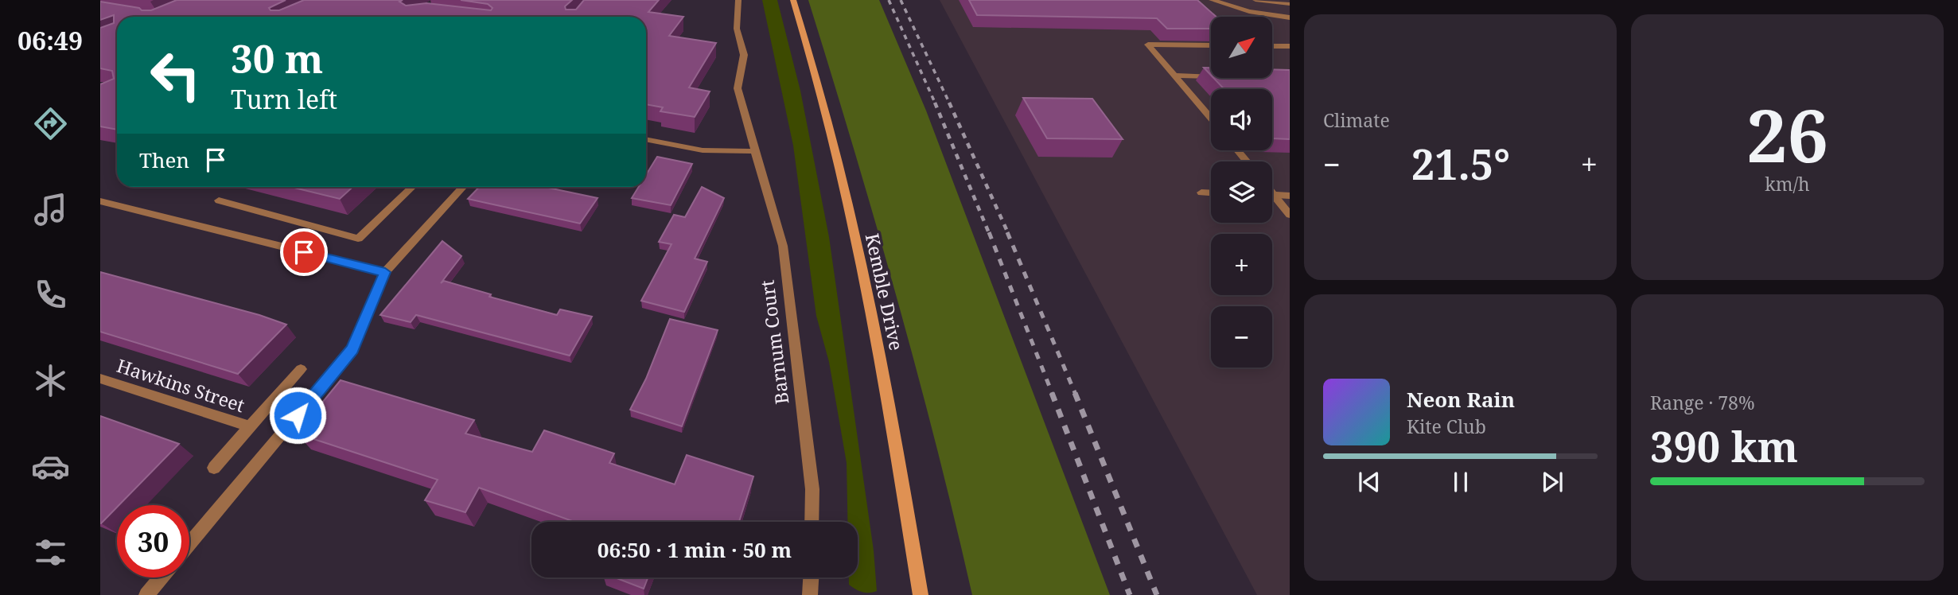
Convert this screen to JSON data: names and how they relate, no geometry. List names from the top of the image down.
{
  "streets": {
    "main road": ["Kemble Drive"],
    "street": ["Barnum Court", "Hawkins Street"]
  },
  "north": "top right",
  "page": {
    "tabs": "06:49",
    "tile": [
      "Climate",
      ["26", "km/h"],
      ["Range · 78%", "390 km"]
    ],
    "map_buttons": ["+", "−"],
    "turn": ["30 m", "Turn left"],
    "then": "Then",
    "heat": ["−", "21.5°", "+"],
    "song": ["Neon Rain", "Kite Club"],
    "limit": "30",
    "trip": "06:50 · 1 min · 50 m"
  }
}
